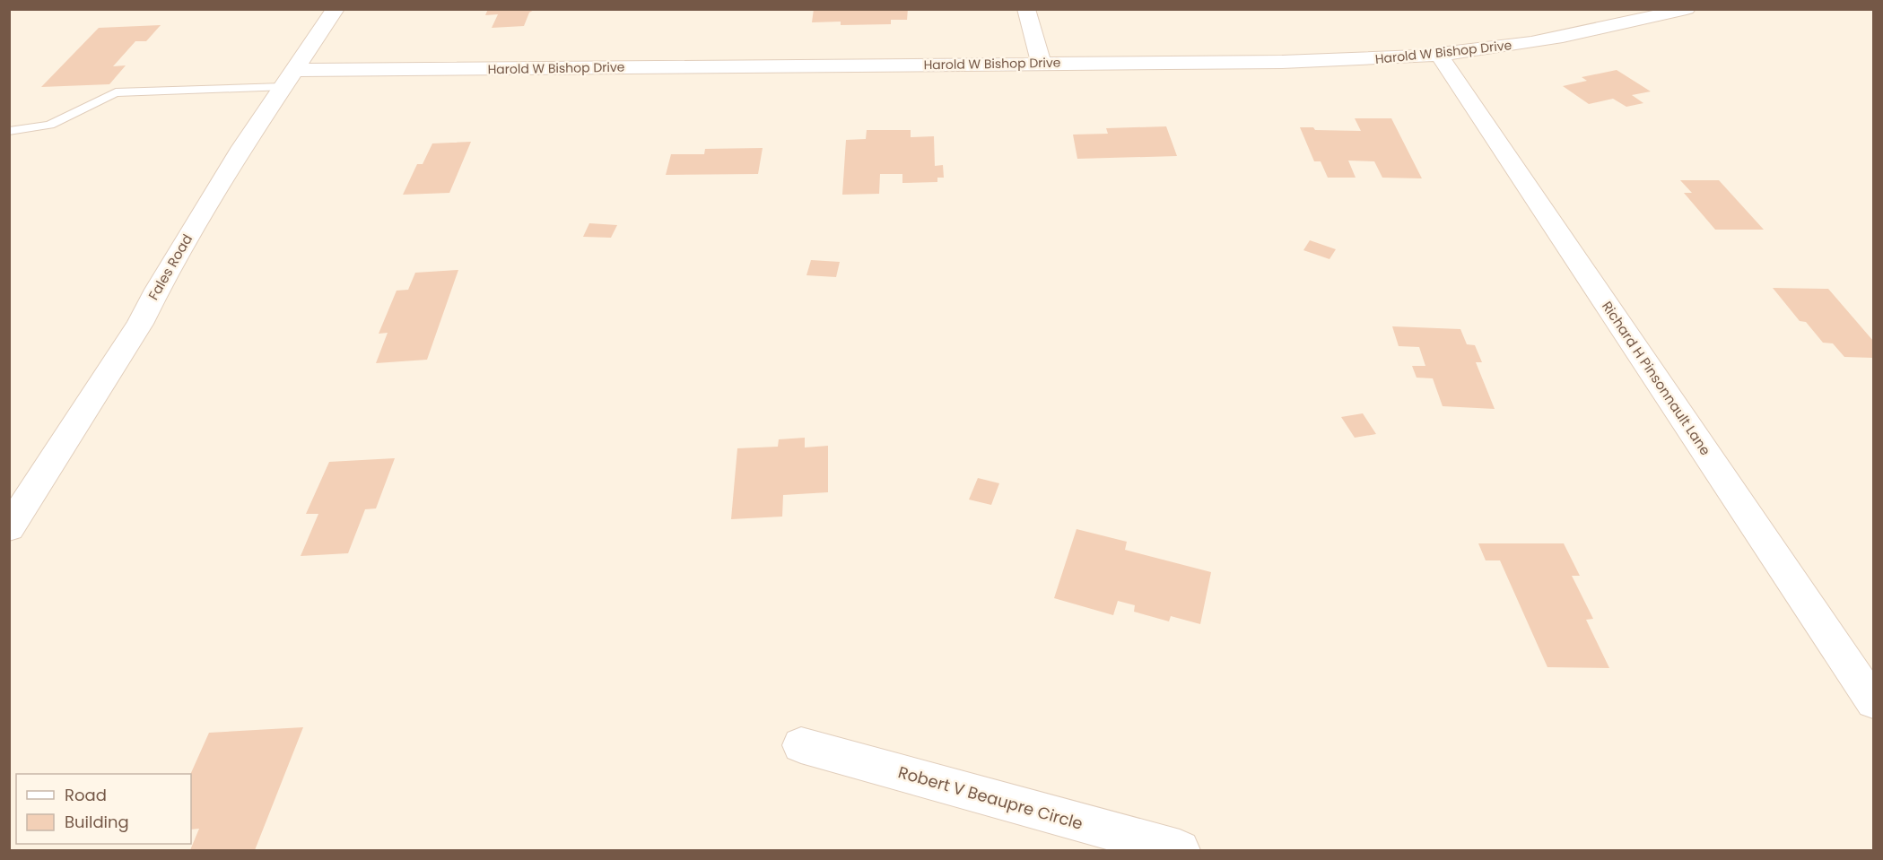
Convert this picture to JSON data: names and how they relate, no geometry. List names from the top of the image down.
{
  "streets": {
    "street": [
      "Harold W Bishop Drive",
      "Fales Road",
      "Richard H Pinsonnault Lane",
      "Robert V Beaupre Circle"
    ]
  },
  "crossings": [
    ["Harold W Bishop Drive", "Fales Road"],
    ["Harold W Bishop Drive", "Richard H Pinsonnault Lane"]
  ],
  "legend": ["Road", "Building"]
}
